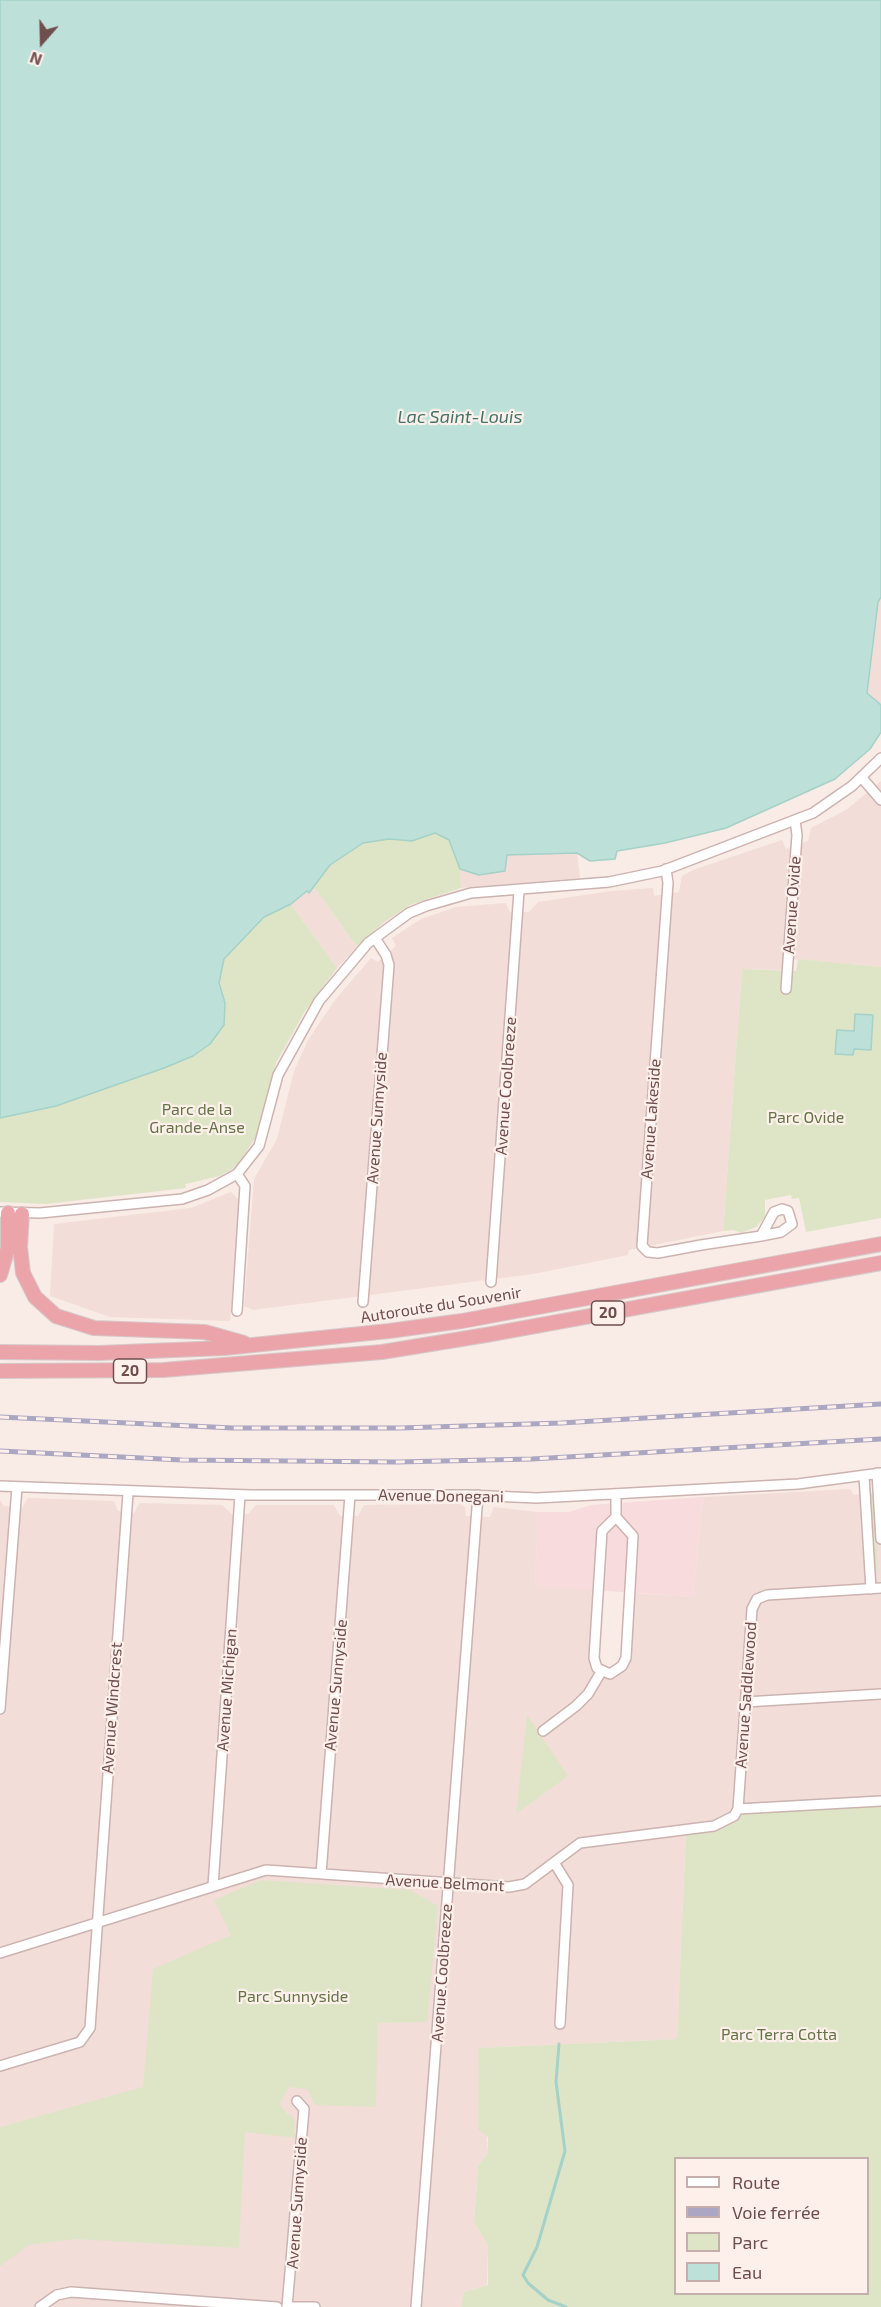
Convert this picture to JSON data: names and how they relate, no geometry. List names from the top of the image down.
{
  "streets": {
    "highway": ["Autoroute du Souvenir", "20"],
    "street": [
      "Avenue Ovide",
      "Avenue Coolbreeze",
      "Avenue Sunnyside",
      "Avenue Lakeside",
      "Avenue Donegani",
      "Avenue Michigan",
      "Avenue Saddlewood",
      "Avenue Windcrest",
      "Avenue Belmont"
    ]
  },
  "crossings": [
    ["Avenue Coolbreeze", "Avenue Donegani"],
    ["Avenue Coolbreeze", "Avenue Belmont"],
    ["Avenue Sunnyside", "Avenue Donegani"],
    ["Avenue Sunnyside", "Avenue Belmont"],
    ["Avenue Donegani", "Avenue Michigan"],
    ["Avenue Donegani", "Avenue Windcrest"],
    ["Avenue Michigan", "Avenue Belmont"],
    ["Avenue Saddlewood", "Avenue Belmont"],
    ["Avenue Windcrest", "Avenue Belmont"]
  ],
  "water": ["Lac Saint-Louis"],
  "parks": [
    "Parc de la Grande-Anse",
    "Parc Ovide",
    "Parc Sunnyside",
    "Parc Terra Cotta"
  ],
  "legend": [
    "Route",
    "Voie ferrée",
    "Parc",
    "Eau"
  ],
  "north": "bottom"
}
